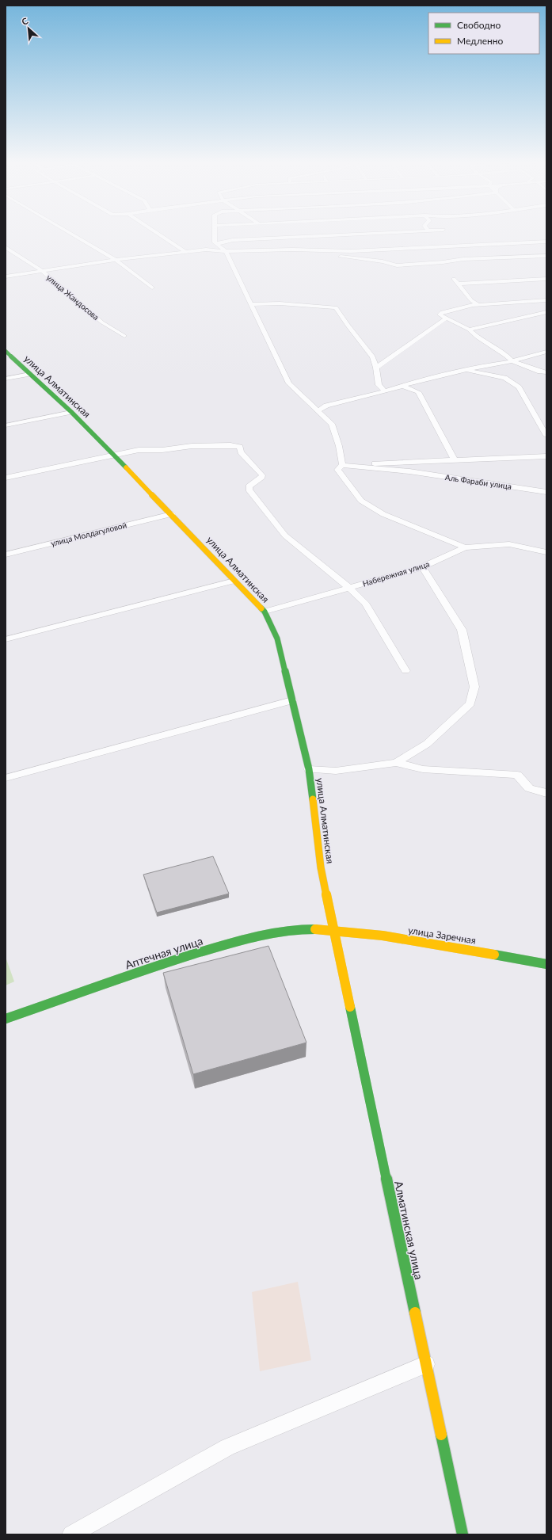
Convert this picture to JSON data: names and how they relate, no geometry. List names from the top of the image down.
{
  "streets": {
    "street": [
      "улица Жандосова",
      "улица Алматинская",
      "Аль Фараби улица",
      "улица Молдагуловой",
      "Набережная улица",
      "улица Заречная",
      "Аптечная улица",
      "Алматинская улица"
    ]
  },
  "crossings": [
    ["улица Алматинская", "улица Молдагуловой"],
    ["улица Алматинская", "Набережная улица"],
    ["улица Алматинская", "улица Заречная"],
    ["улица Алматинская", "Аптечная улица"],
    ["улица Алматинская", "Алматинская улица"],
    ["улица Заречная", "Аптечная улица"],
    ["улица Заречная", "Алматинская улица"],
    ["Аптечная улица", "Алматинская улица"]
  ],
  "legend": ["Свободно", "Медленно"],
  "north": "top left"
}
